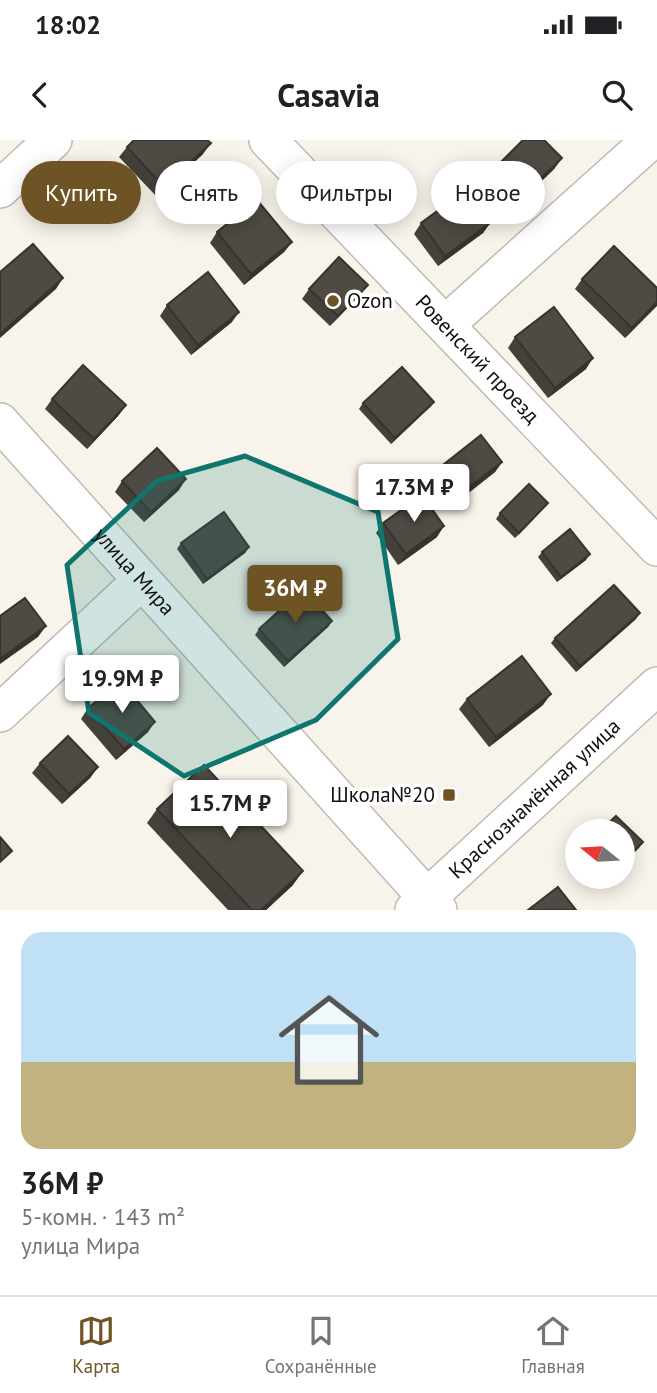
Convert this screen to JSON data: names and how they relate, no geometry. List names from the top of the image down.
{
  "streets": {
    "street": ["Ровенский проезд", "улица Мира", "Краснознамённая улица"]
  },
  "crossings": [
    ["улица Мира", "Краснознамённая улица"]
  ],
  "places": {
    "other": ["Ozon"],
    "transit": ["Школа№20"]
  },
  "north": "left",
  "page": {
    "status": "18:02",
    "header": "Casavia",
    "chip": [
      "Купить",
      "Снять",
      "Фильтры",
      "Новое"
    ],
    "price": [
      "17.3M ₽",
      "36M ₽",
      "19.9M ₽",
      "15.7M ₽"
    ],
    "list": [
      {
        "name": "36M ₽",
        "note": "5-комн. · 143 m² · улица Мира"
      }
    ],
    "tabs": ["Карта", "Сохранённые", "Главная"]
  }
}
